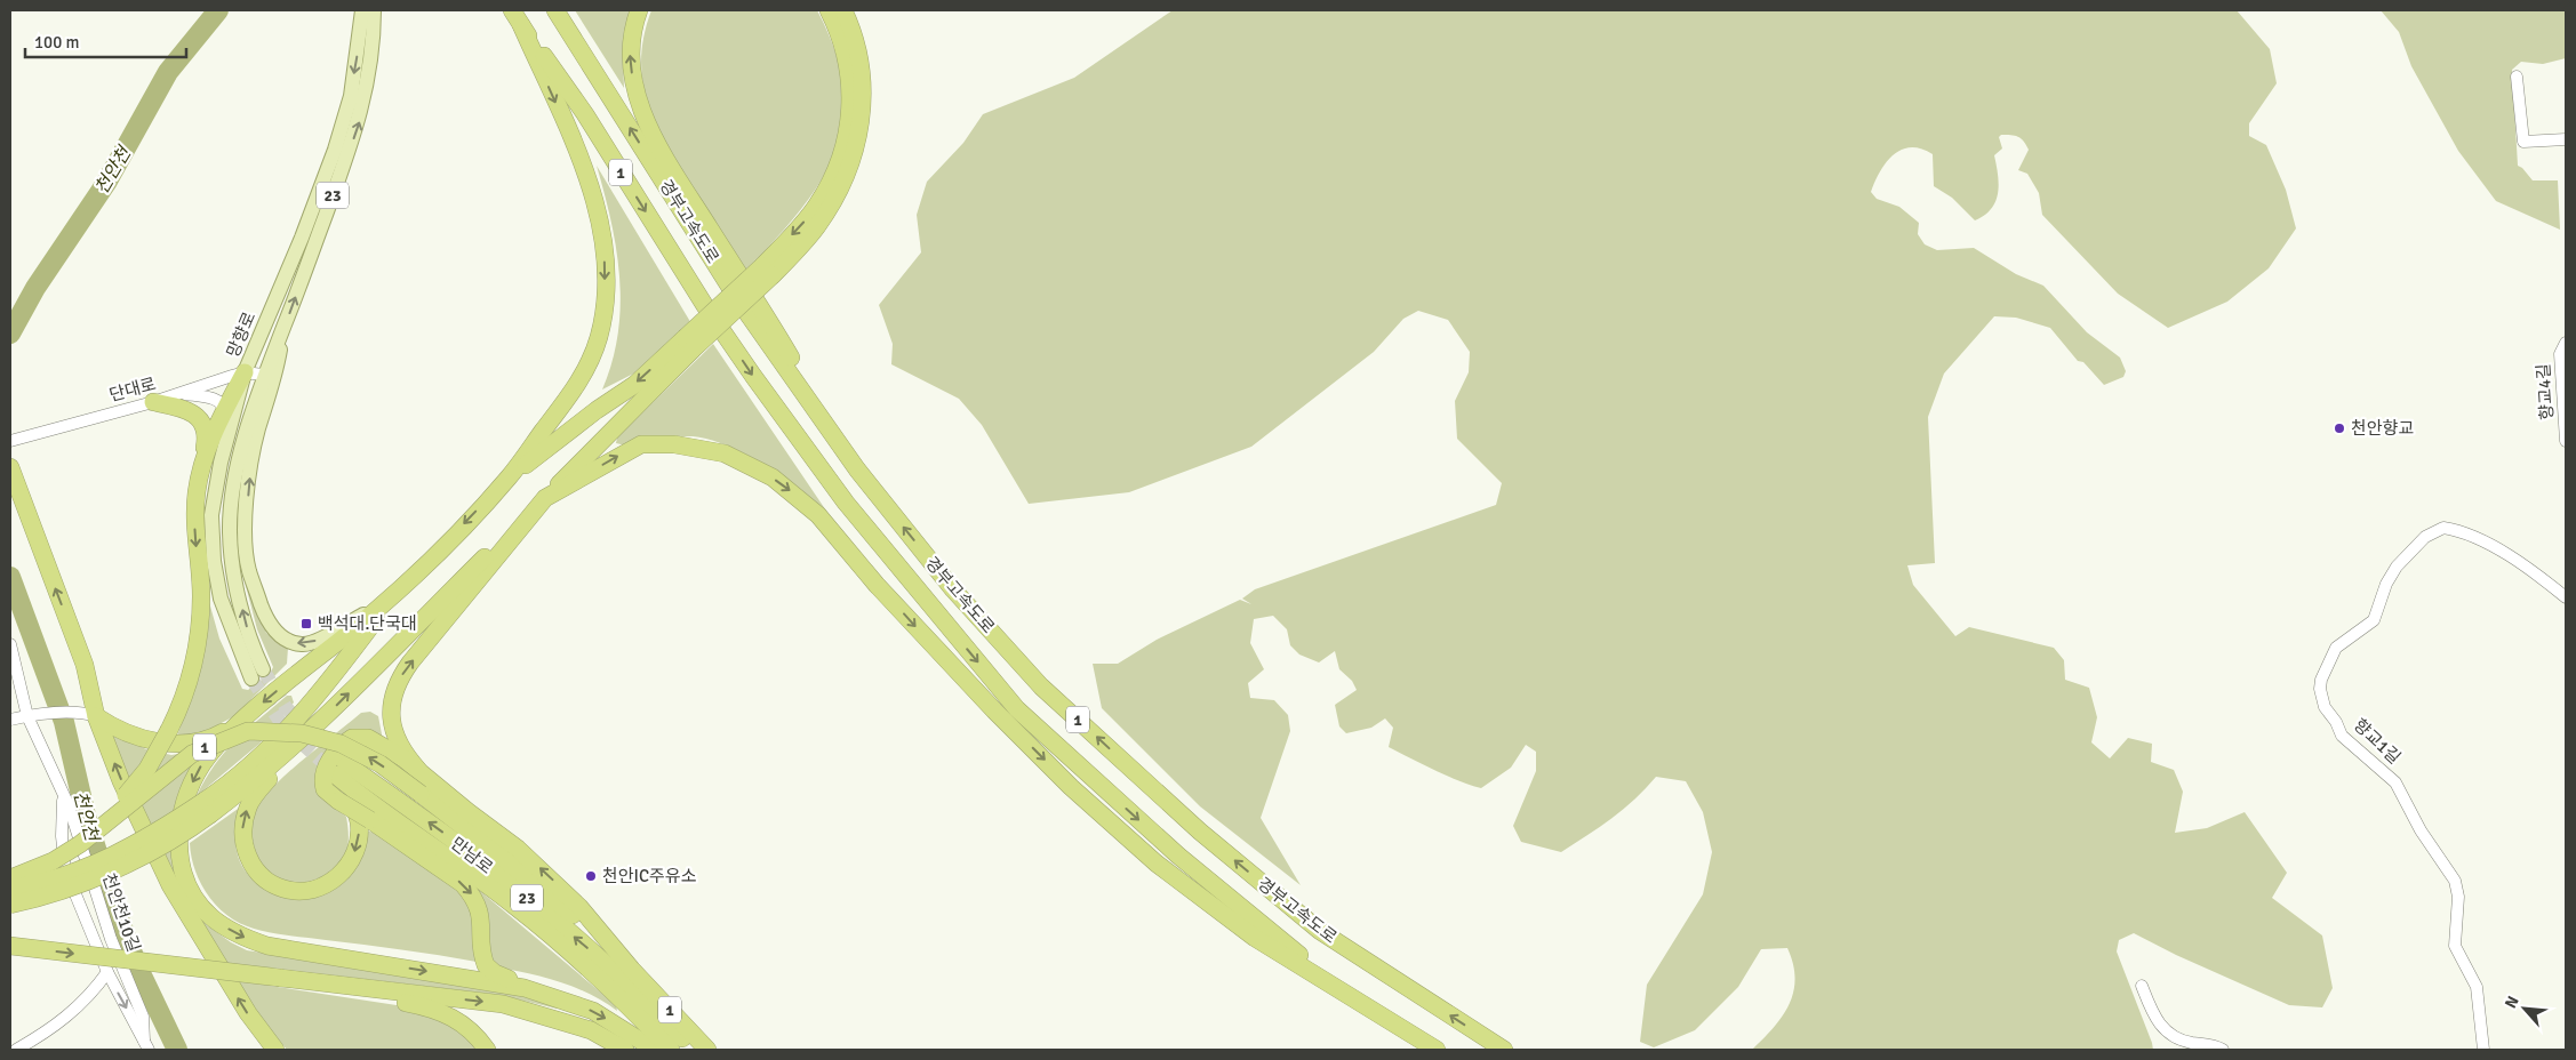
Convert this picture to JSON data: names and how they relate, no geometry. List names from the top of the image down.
{
  "streets": {
    "highway": [
      "1",
      "23",
      "경부고속도로",
      "만남로"
    ],
    "main road": ["망향로"],
    "street": [
      "단대로",
      "향교4길",
      "향교1길",
      "천안천10길"
    ]
  },
  "crossings": [
    ["망향로", "단대로"]
  ],
  "water": ["천안천"],
  "places": {
    "other": ["천안향교", "천안IC주유소"],
    "transit": ["백석대.단국대"]
  },
  "scale_bar": "100 m",
  "north": "top left"
}
